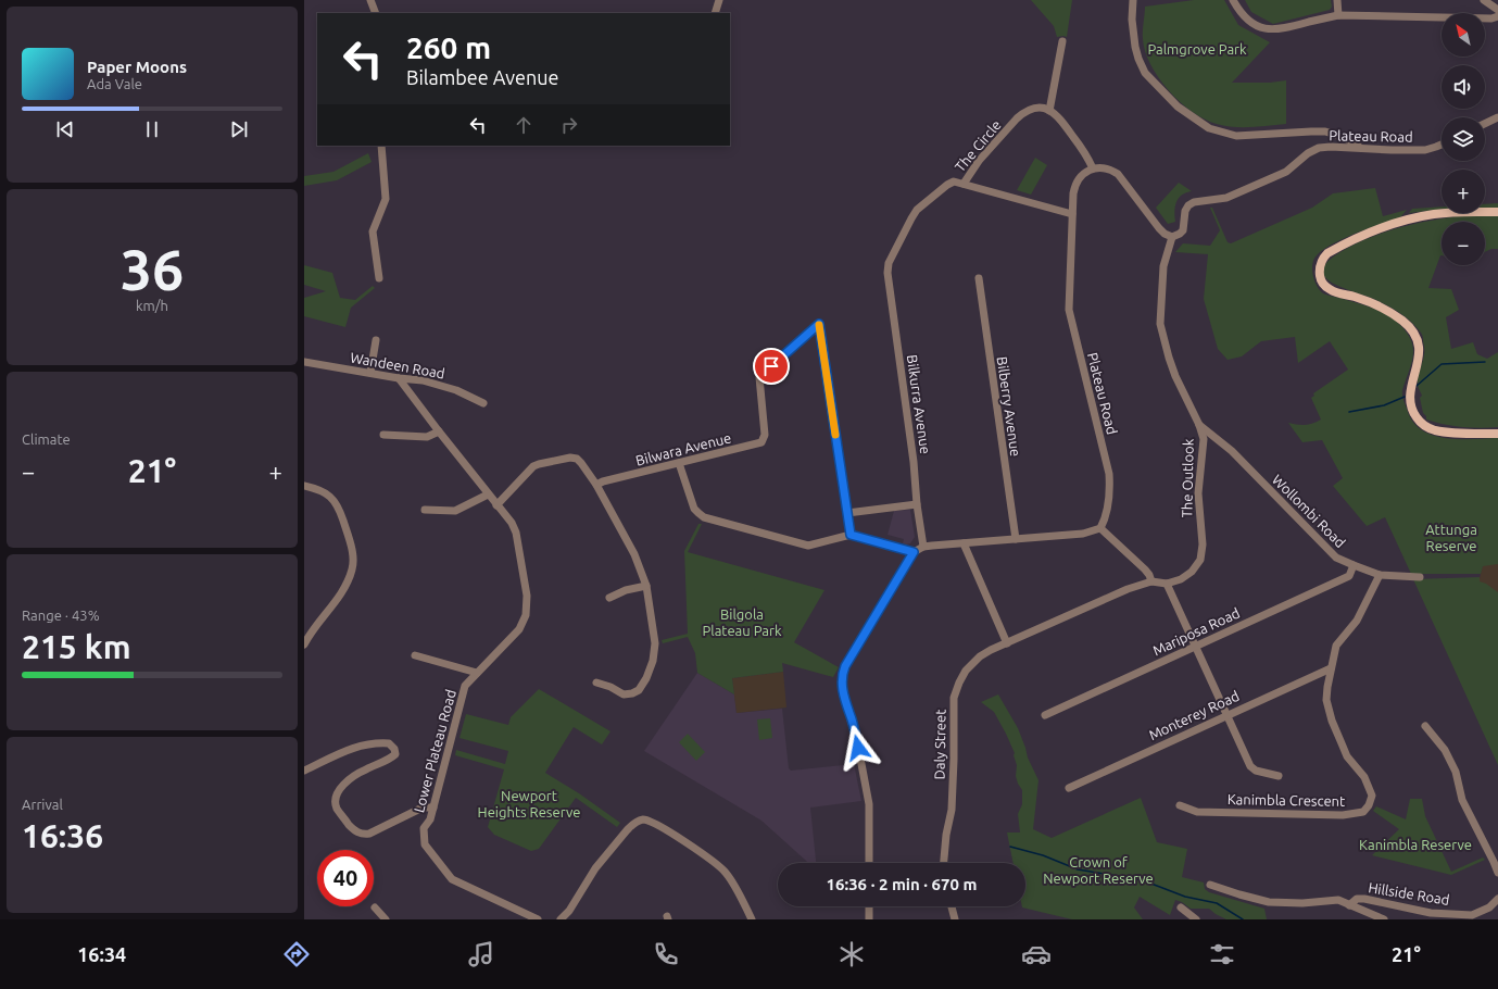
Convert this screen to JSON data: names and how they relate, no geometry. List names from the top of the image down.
{
  "streets": {
    "street": [
      "Plateau Road",
      "The Circle",
      "Wandeen Road",
      "Bilkurra Avenue",
      "Bilberry Avenue",
      "Bilwara Avenue",
      "The Outlook",
      "Wollombi Road",
      "Mariposa Road",
      "Monterey Road",
      "Daly Street",
      "Lower Plateau Road",
      "Kanimbla Crescent",
      "Hillside Road"
    ]
  },
  "crossings": [
    ["Plateau Road", "The Outlook"],
    ["The Circle", "Bilkurra Avenue"],
    ["Wandeen Road", "Lower Plateau Road"],
    ["The Outlook", "Wollombi Road"],
    ["Wollombi Road", "Mariposa Road"],
    ["Wollombi Road", "Kanimbla Crescent"],
    ["Monterey Road", "Kanimbla Crescent"]
  ],
  "parks": [
    "Palmgrove Park",
    "Attunga Reserve",
    "Bilgola Plateau Park",
    "Newport Heights Reserve",
    "Kanimbla Reserve",
    "Crown of Newport Reserve"
  ],
  "north": "top left",
  "page": {
    "map_buttons": ["+", "−"],
    "turn": ["260 m", "Bilambee Avenue"],
    "song": ["Paper Moons", "Ada Vale"],
    "tile": [
      ["36", "km/h"],
      "Climate",
      ["Range · 43%", "215 km"],
      ["Arrival", "16:36"]
    ],
    "heat": ["−", "21°", "+"],
    "limit": "40",
    "trip": "16:36 · 2 min · 670 m",
    "tabs": ["16:34", "21°"]
  }
}
